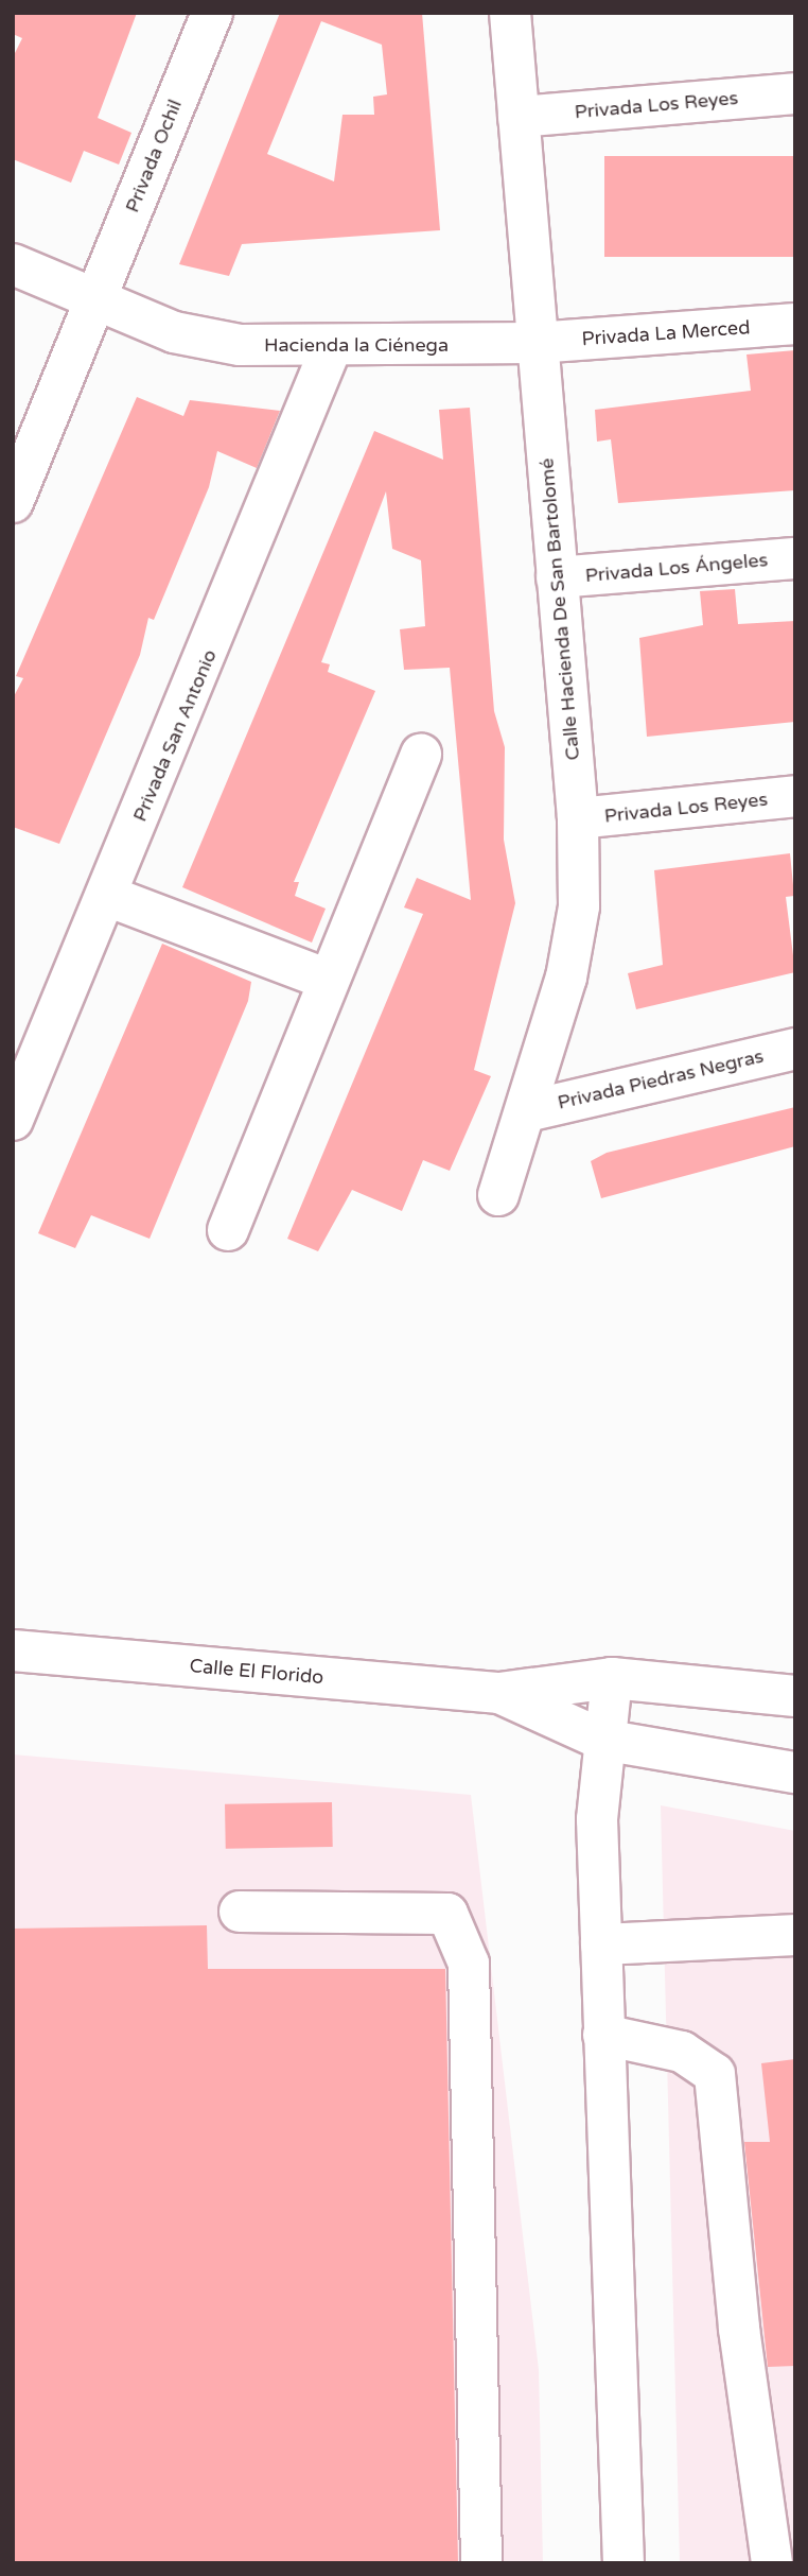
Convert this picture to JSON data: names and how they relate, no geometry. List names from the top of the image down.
{
  "streets": {
    "street": [
      "Privada Los Reyes",
      "Privada Ochil",
      "Privada La Merced",
      "Hacienda la Ciénega",
      "Privada Los Ángeles",
      "Calle Hacienda De San Bartolomé",
      "Privada San Antonio",
      "Privada Piedras Negras",
      "Calle El Florido"
    ]
  },
  "crossings": [
    ["Privada Los Reyes", "Calle Hacienda De San Bartolomé"],
    ["Privada Ochil", "Hacienda la Ciénega"],
    ["Privada La Merced", "Hacienda la Ciénega"],
    ["Privada La Merced", "Calle Hacienda De San Bartolomé"],
    ["Hacienda la Ciénega", "Calle Hacienda De San Bartolomé"],
    ["Hacienda la Ciénega", "Privada San Antonio"],
    ["Privada Los Ángeles", "Calle Hacienda De San Bartolomé"],
    ["Calle Hacienda De San Bartolomé", "Privada Piedras Negras"]
  ]
}
